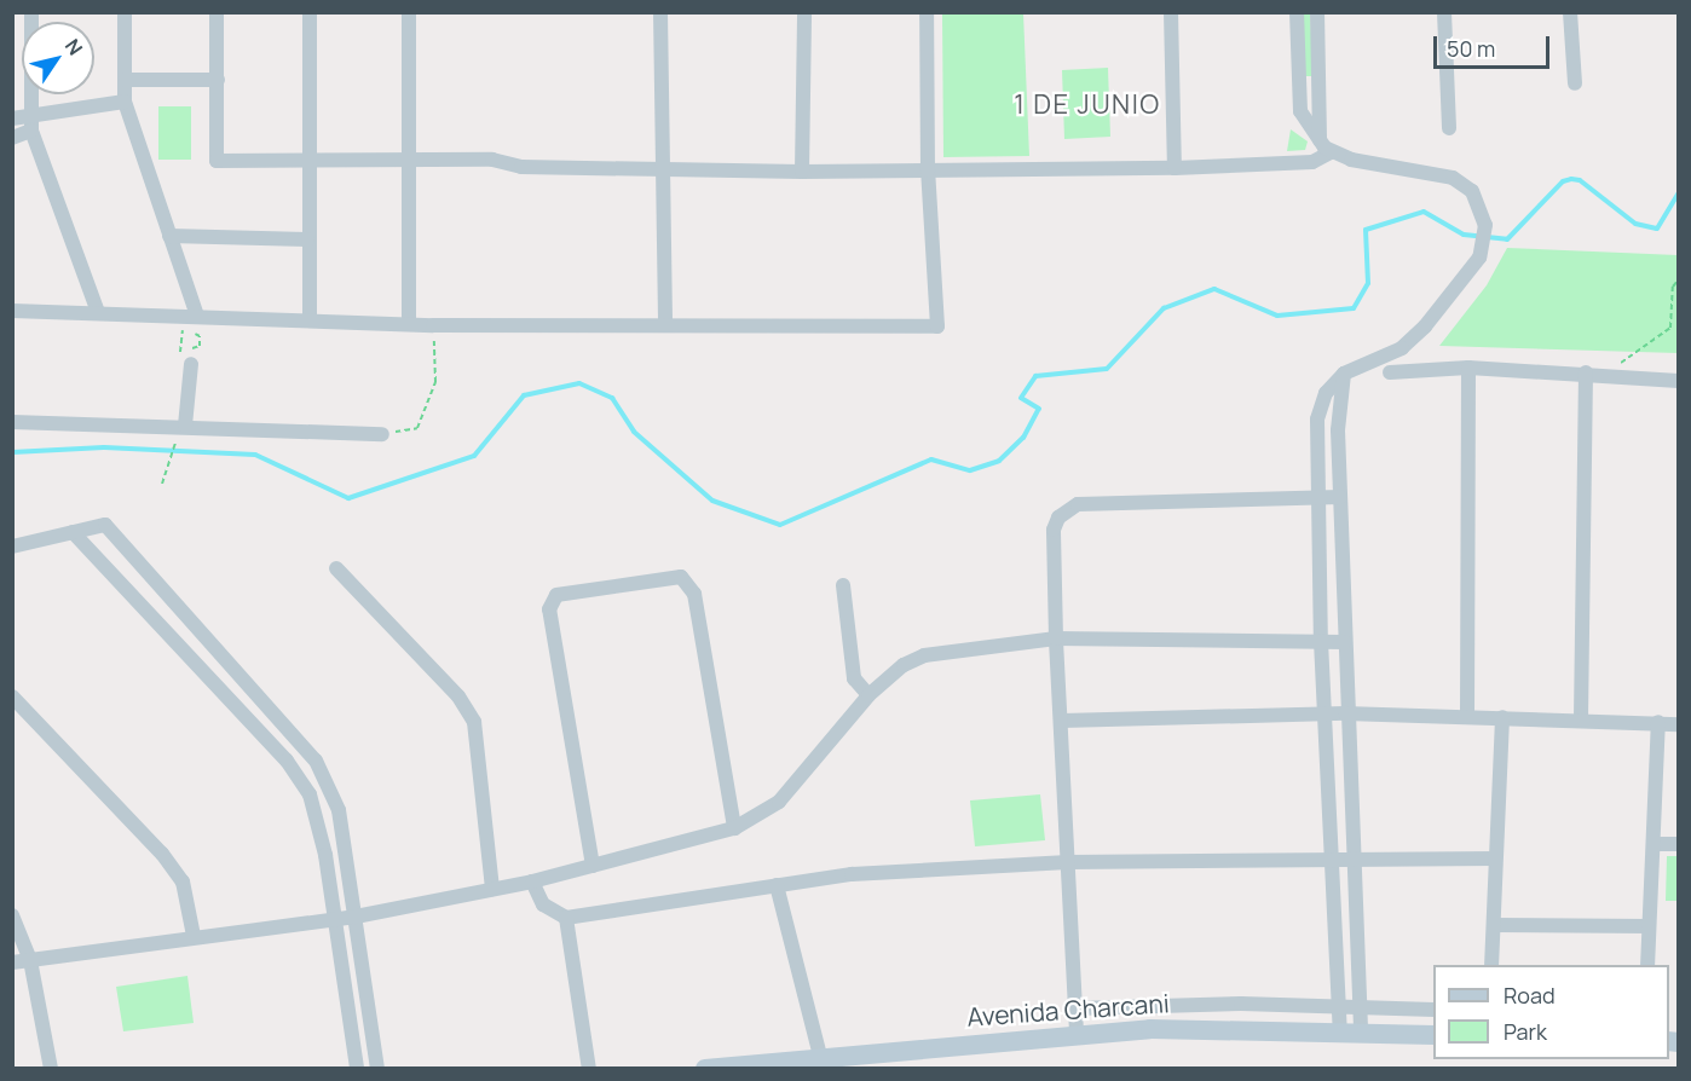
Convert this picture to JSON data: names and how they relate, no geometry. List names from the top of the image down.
{
  "streets": {
    "main road": ["Avenida Charcani"]
  },
  "districts": ["1 DE JUNIO"],
  "legend": ["Road", "Park"],
  "scale_bar": "50 m",
  "north": "top right"
}
